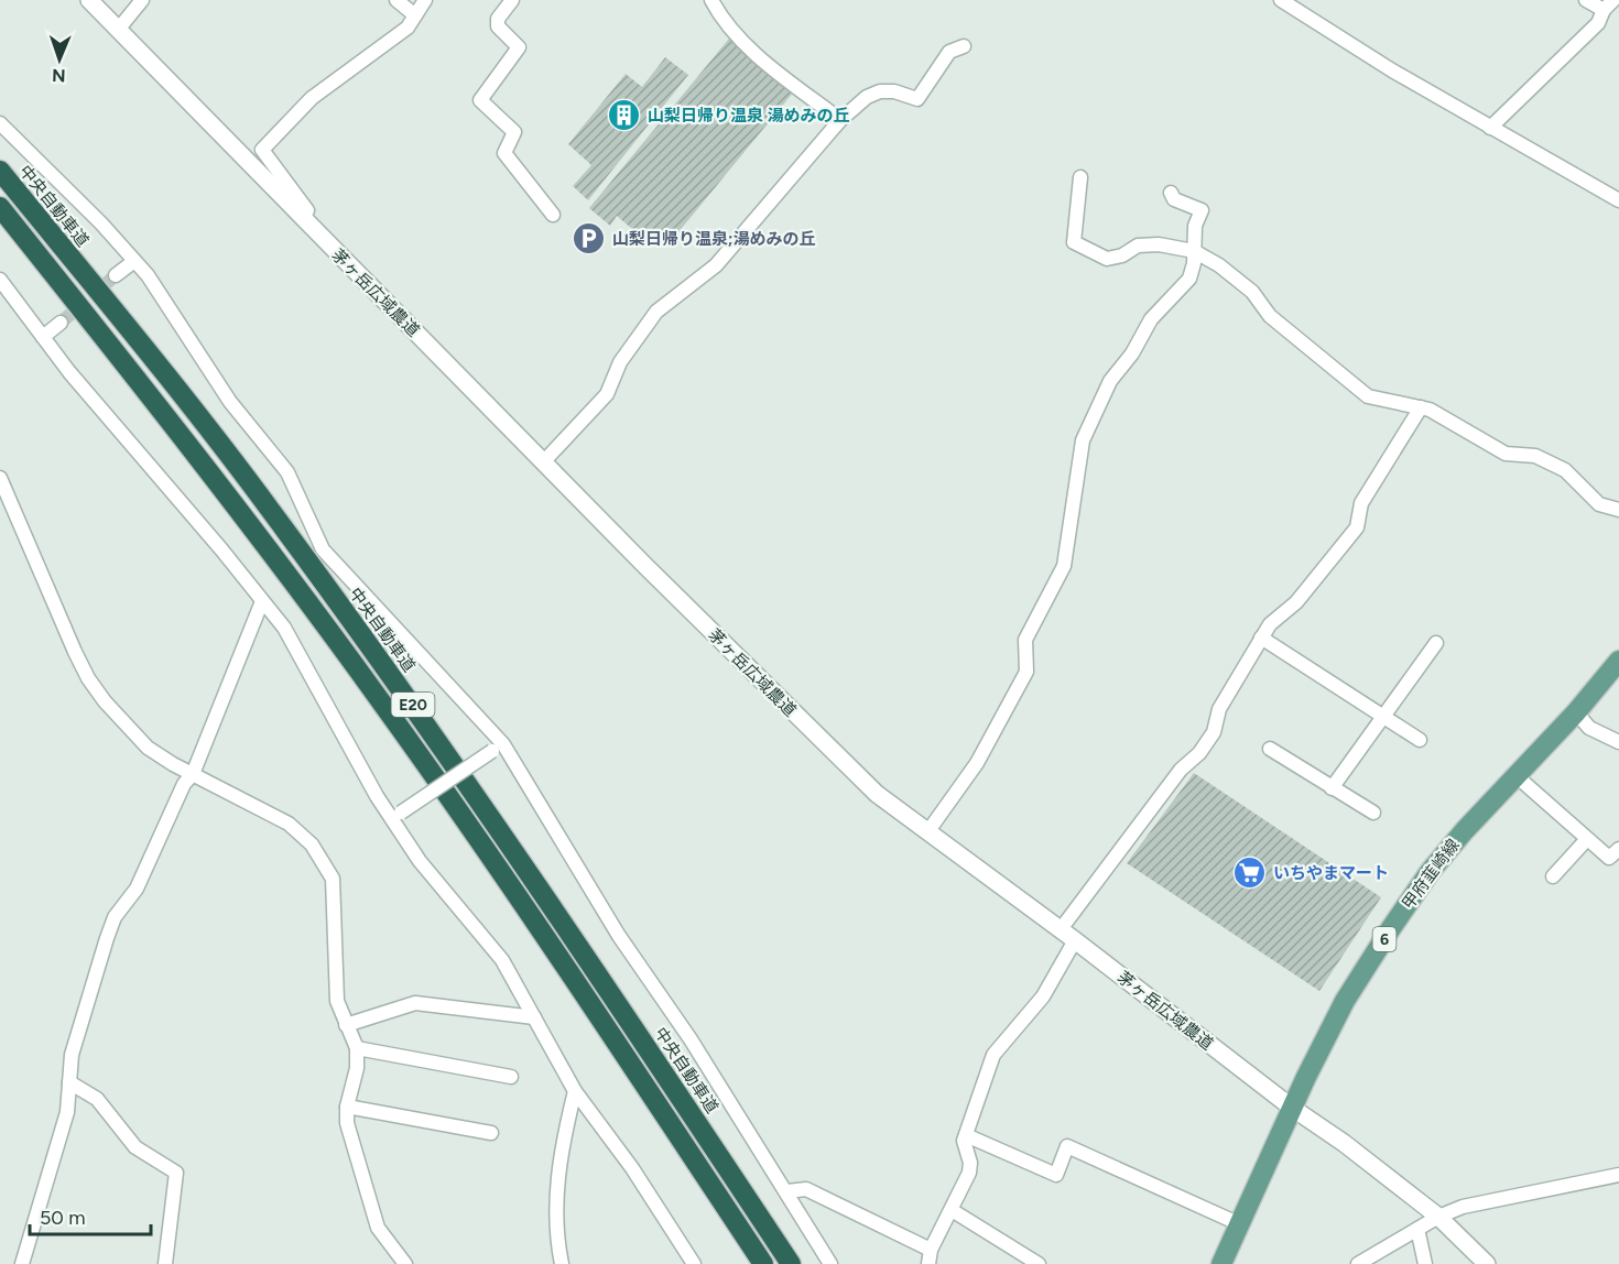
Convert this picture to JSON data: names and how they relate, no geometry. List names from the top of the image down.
{
  "streets": {
    "highway": ["中央自動車道", "E20"],
    "main road": ["甲府韮崎線", "6"],
    "street": ["茅ヶ岳広域農道"]
  },
  "crossings": [
    ["茅ヶ岳広域農道", "甲府韮崎線"]
  ],
  "places": {
    "building": ["山梨日帰り温泉 湯めみの丘"],
    "parking": ["山梨日帰り温泉;湯めみの丘"],
    "supermarket": ["いちやまマート"]
  },
  "scale_bar": "50 m",
  "north": "bottom"
}
